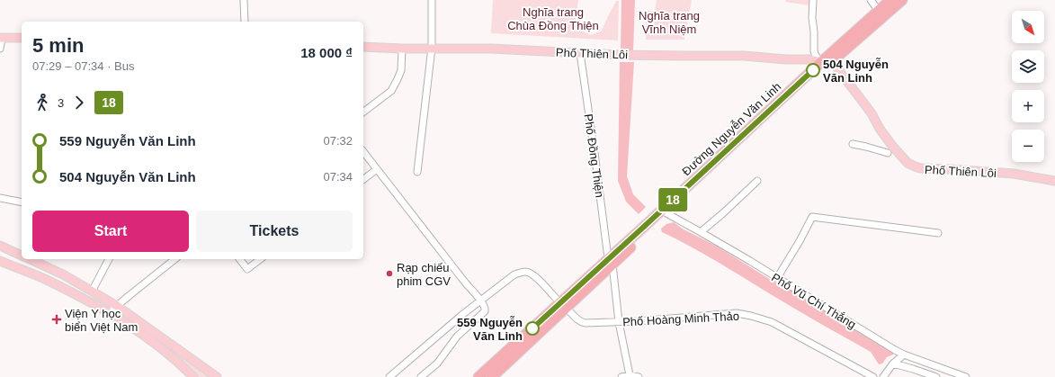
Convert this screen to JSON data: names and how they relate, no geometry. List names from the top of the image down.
{
  "streets": {
    "highway": ["Đường Nguyễn Văn Linh"],
    "main road": ["Phố Thiên Lôi"],
    "street": ["Phố Đồng Thiện", "Phố Vũ Chí Thắng", "Phố Hoàng Minh Thảo"]
  },
  "crossings": [
    ["Phố Thiên Lôi", "Đường Nguyễn Văn Linh"],
    ["Phố Thiên Lôi", "Phố Đồng Thiện"],
    ["Đường Nguyễn Văn Linh", "Phố Đồng Thiện"],
    ["Đường Nguyễn Văn Linh", "Phố Vũ Chí Thắng"],
    ["Đường Nguyễn Văn Linh", "Phố Hoàng Minh Thảo"],
    ["Phố Đồng Thiện", "Phố Hoàng Minh Thảo"]
  ],
  "parks": ["Nghĩa trang Chùa Đồng Thiện", "Nghĩa trang Vĩnh Niệm"],
  "places": {
    "other": ["504 Nguyễn Văn Linh", "Rạp chiếu phim CGV", "559 Nguyễn Văn Linh"],
    "health": ["Viện Y học biển Việt Nam"]
  },
  "lines": ["bus line 18"],
  "north": "bottom right",
  "page": {
    "on_map": "18",
    "map_buttons": ["+", "−"],
    "heading": ["5 min", "07:29 – 07:34 · Bus", "18 000 ₫"],
    "legs": ["3", "18"],
    "list": [
      {
        "name": "559 Nguyễn Văn Linh",
        "value": "07:32"
      },
      {
        "name": "504 Nguyễn Văn Linh",
        "value": "07:34"
      }
    ],
    "buttons": ["Start", "Tickets"]
  }
}
